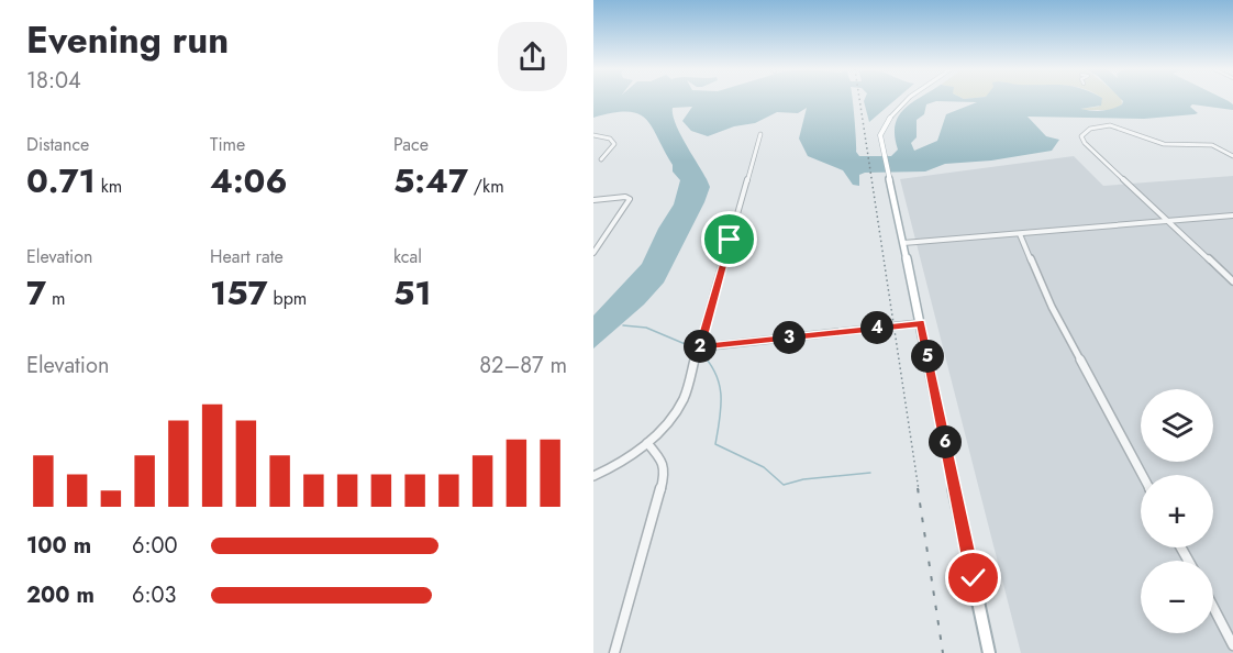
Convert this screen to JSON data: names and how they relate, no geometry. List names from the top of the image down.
{
  "page": {
    "heading": ["Evening run", "18:04"],
    "stats": [
      ["Distance", "0.71 km"],
      ["Time", "4:06"],
      ["Pace", "5:47 /km"],
      ["Elevation", "7 m"],
      ["Heart rate", "157 bpm"],
      ["kcal", "51"]
    ],
    "pins": [
      "4",
      "3",
      "2",
      "5",
      "6"
    ],
    "chart": ["Elevation", "82–87 m"],
    "map_buttons": ["+", "−"],
    "list": [
      {
        "name": "100 m",
        "note": "6:00"
      },
      {
        "name": "200 m",
        "note": "6:03"
      }
    ]
  }
}
